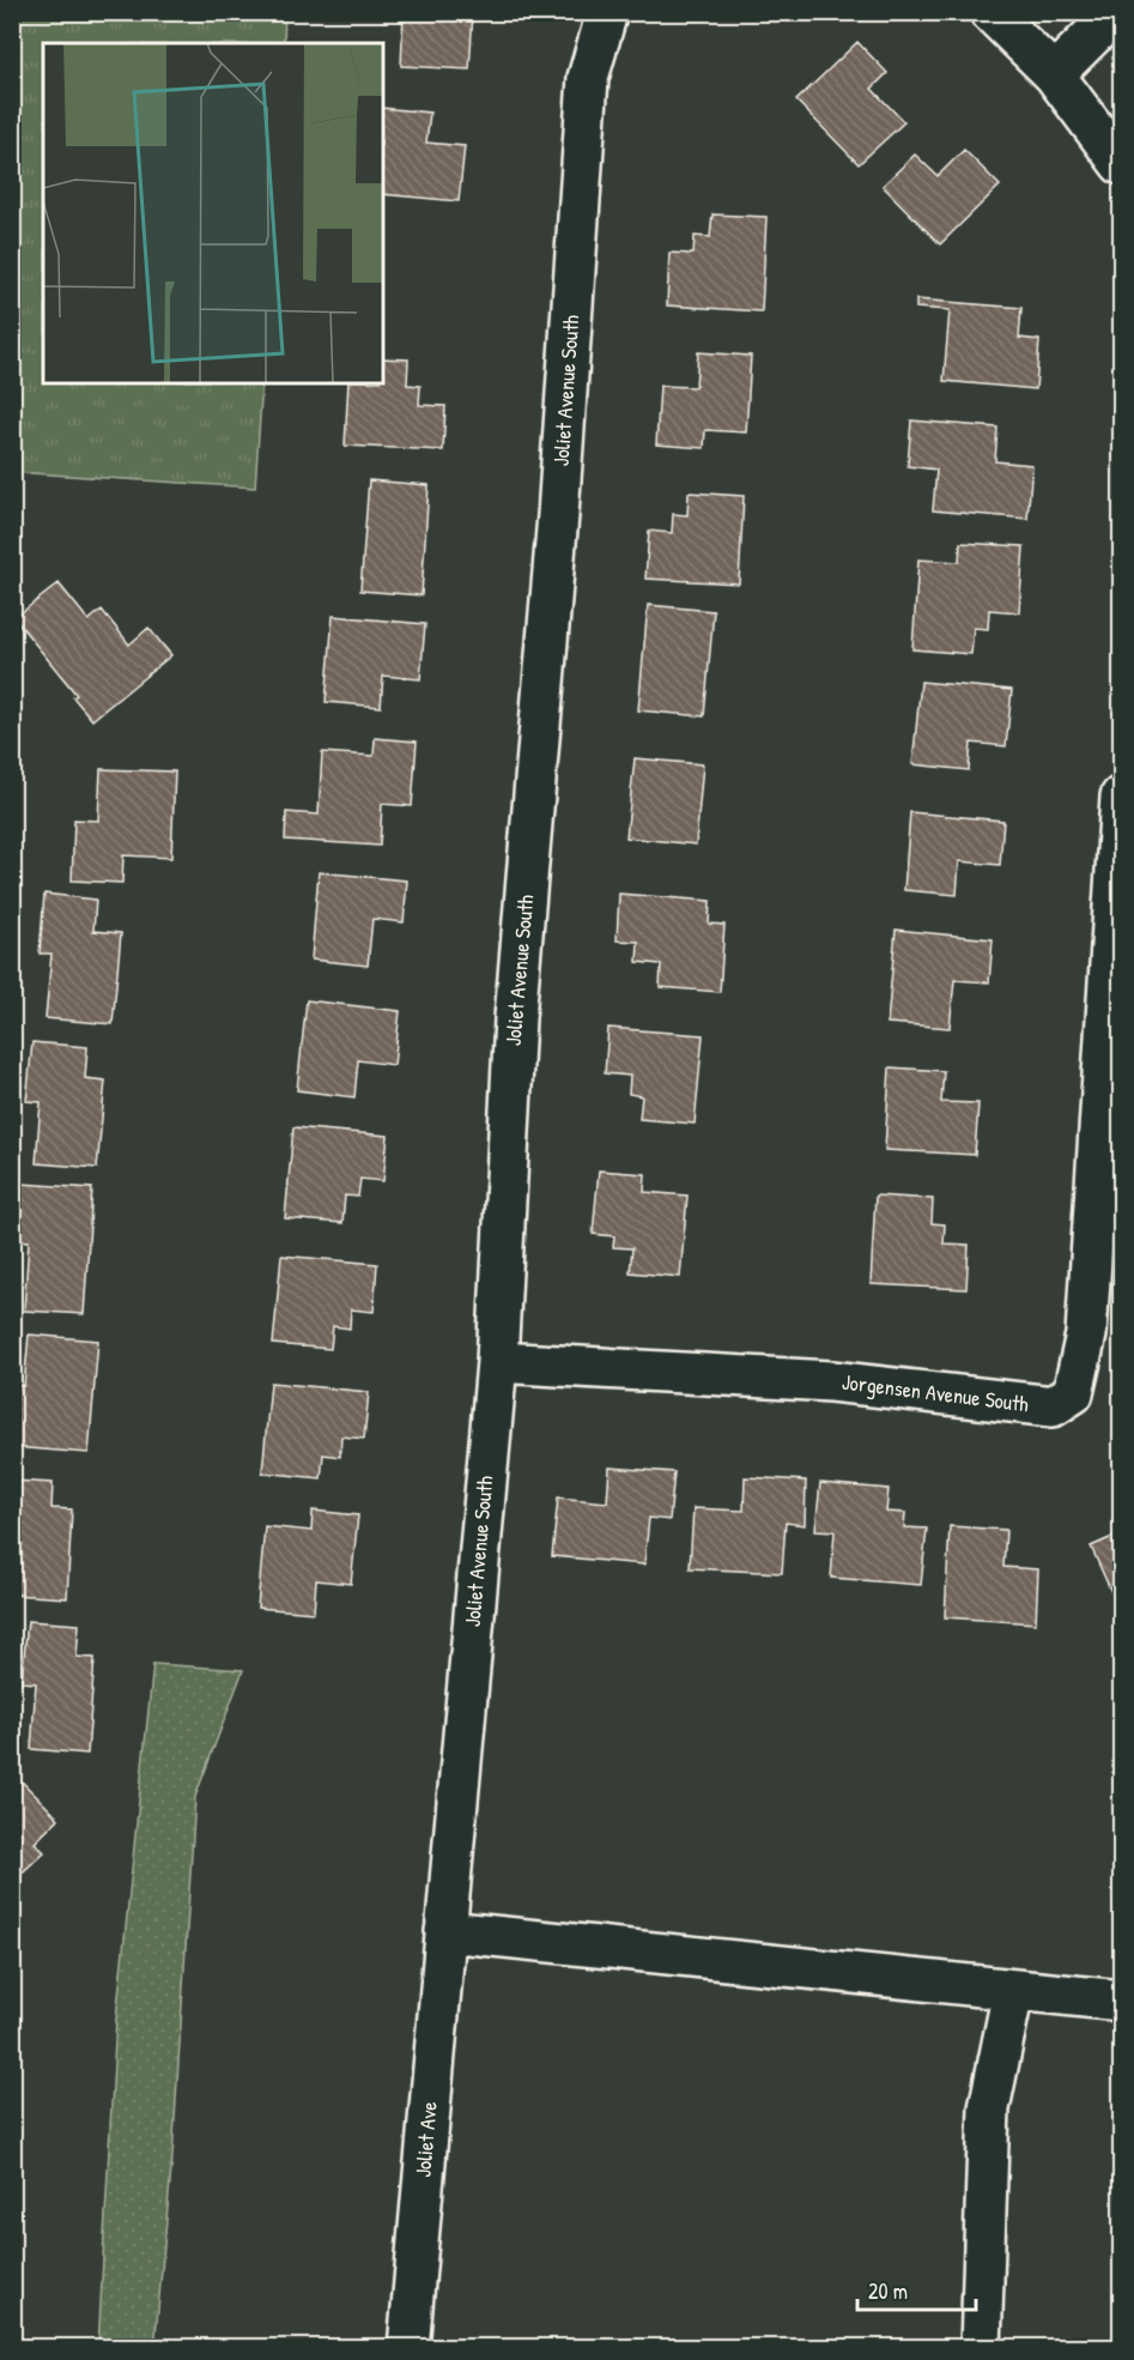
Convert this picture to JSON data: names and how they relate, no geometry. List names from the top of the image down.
{
  "streets": {
    "street": ["Joliet Avenue South", "Jorgensen Avenue South", "Joliet Ave"]
  },
  "crossings": [
    ["Joliet Avenue South", "Jorgensen Avenue South"],
    ["Joliet Avenue South", "Joliet Ave"]
  ],
  "scale_bar": "20 m"
}
